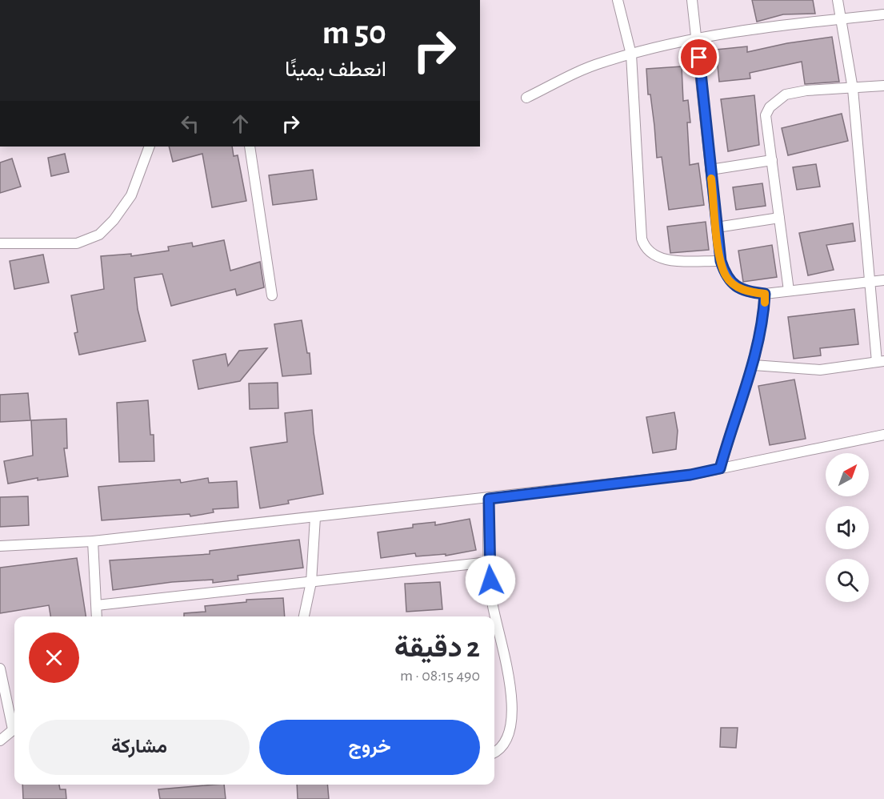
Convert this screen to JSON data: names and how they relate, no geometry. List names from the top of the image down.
{
  "north": "top right",
  "page": {
    "turn": ["50 m", "انعطف يمينًا"],
    "heading": ["2 دقيقة", "490 m · 08:15"],
    "buttons": ["خروج", "مشاركة"]
  }
}
